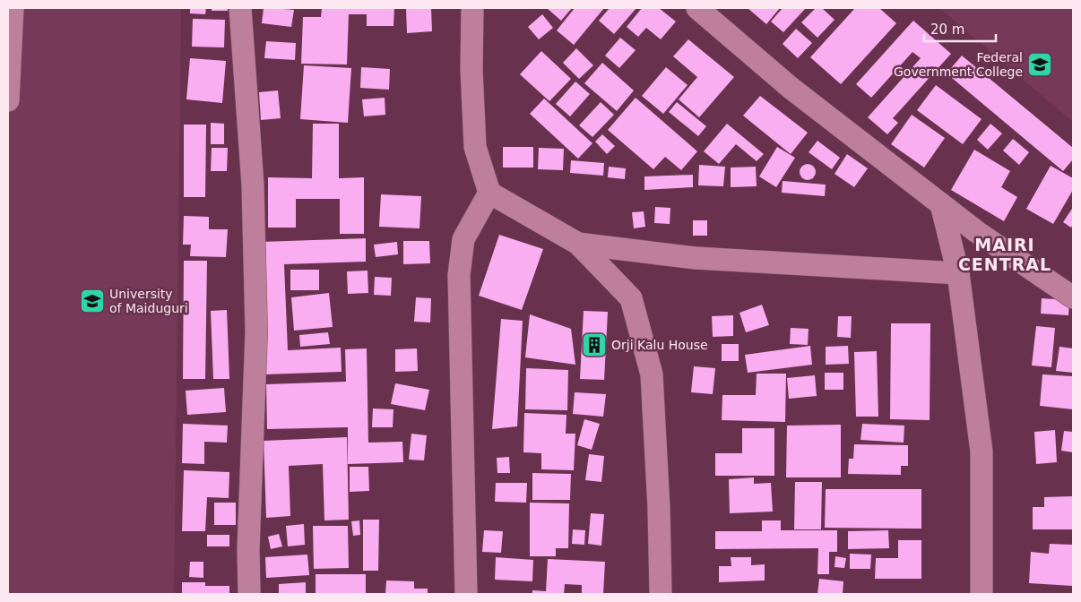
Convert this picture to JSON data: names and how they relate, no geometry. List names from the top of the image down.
{
  "districts": ["MAIRI CENTRAL"],
  "places": {
    "school or university": ["Federal Government College", "University of Maiduguri"],
    "building": ["Orji Kalu House"]
  },
  "scale_bar": "20 m"
}
